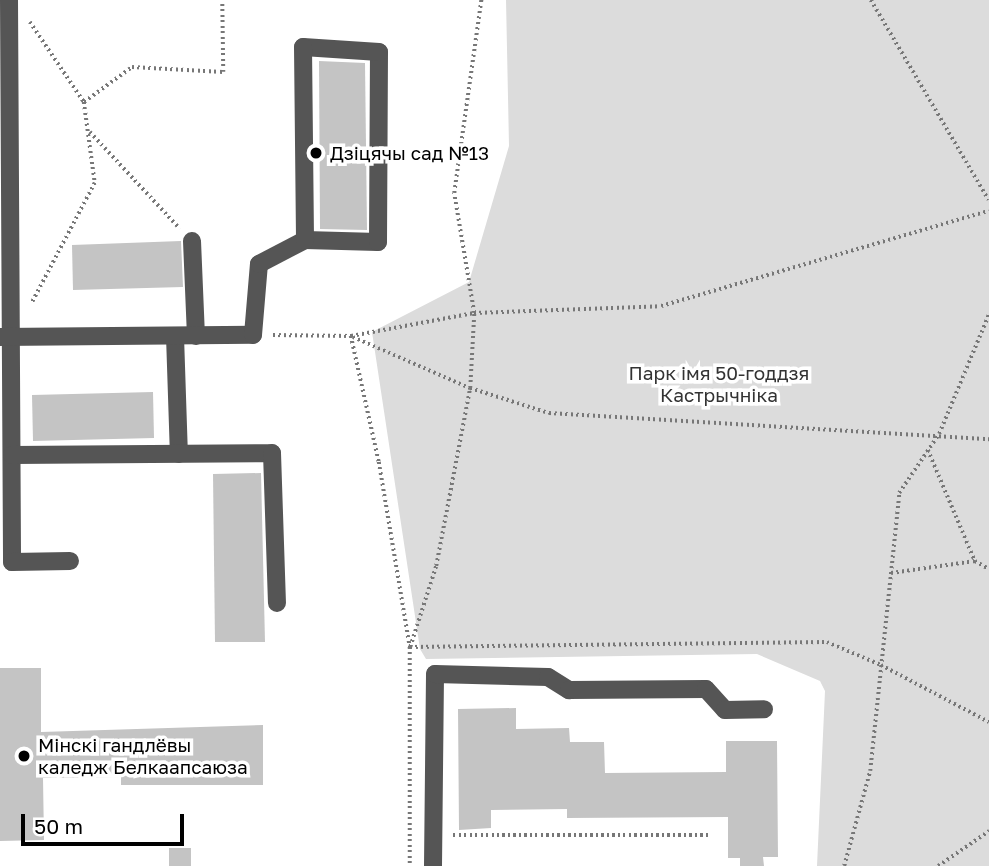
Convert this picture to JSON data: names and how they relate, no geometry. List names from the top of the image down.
{
  "parks": ["Парк імя 50-годдзя Кастрычніка"],
  "places": ["Дзіцячы сад №13", "Мінскі гандлёвы каледж Белкаапсаюза"],
  "scale_bar": "50 m"
}
